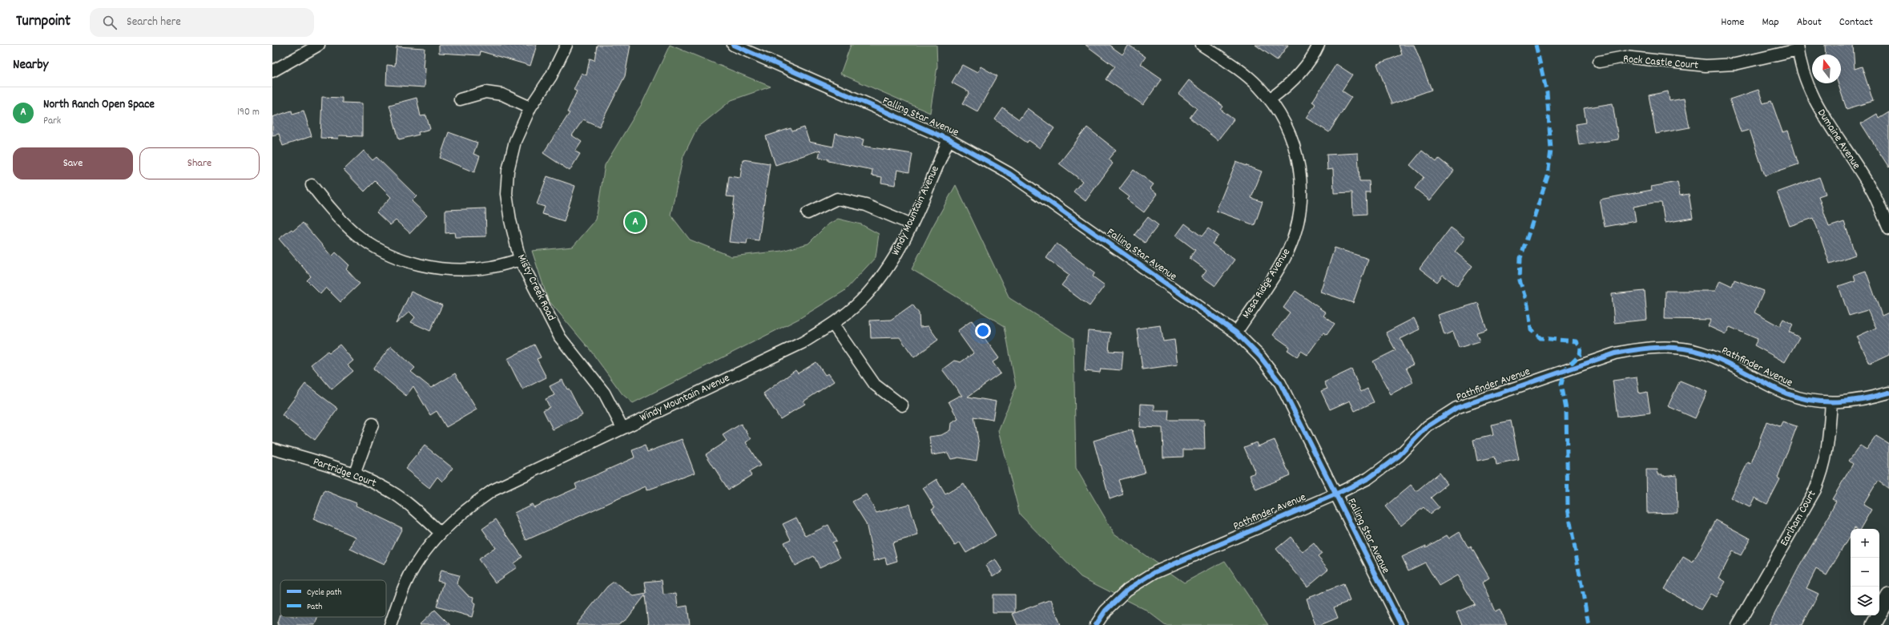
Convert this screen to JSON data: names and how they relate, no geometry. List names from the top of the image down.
{
  "streets": {
    "street": [
      "Rock Castle Court",
      "Falling Star Avenue",
      "Dumaine Avenue",
      "Windy Mountain Avenue",
      "Mesa Ridge Avenue",
      "Misty Creek Road",
      "Pathfinder Avenue",
      "Partridge Court",
      "Earlham Court"
    ]
  },
  "crossings": [
    ["Rock Castle Court", "Dumaine Avenue"],
    ["Falling Star Avenue", "Windy Mountain Avenue"],
    ["Falling Star Avenue", "Mesa Ridge Avenue"],
    ["Falling Star Avenue", "Pathfinder Avenue"],
    ["Windy Mountain Avenue", "Misty Creek Road"],
    ["Windy Mountain Avenue", "Partridge Court"],
    ["Pathfinder Avenue", "Earlham Court"]
  ],
  "legend": ["Cycle path", "Path"],
  "north": "top",
  "page": {
    "header": "Turnpoint",
    "search": "Search here",
    "nav": [
      "Home",
      "Map",
      "About",
      "Contact"
    ],
    "heading": "Nearby",
    "list": [
      {
        "mark": "A",
        "name": "North Ranch Open Space",
        "note": "Park",
        "value": "190 m"
      }
    ],
    "buttons": ["Save", "Share"],
    "pins": "A",
    "map_buttons": ["+", "−"]
  }
}
